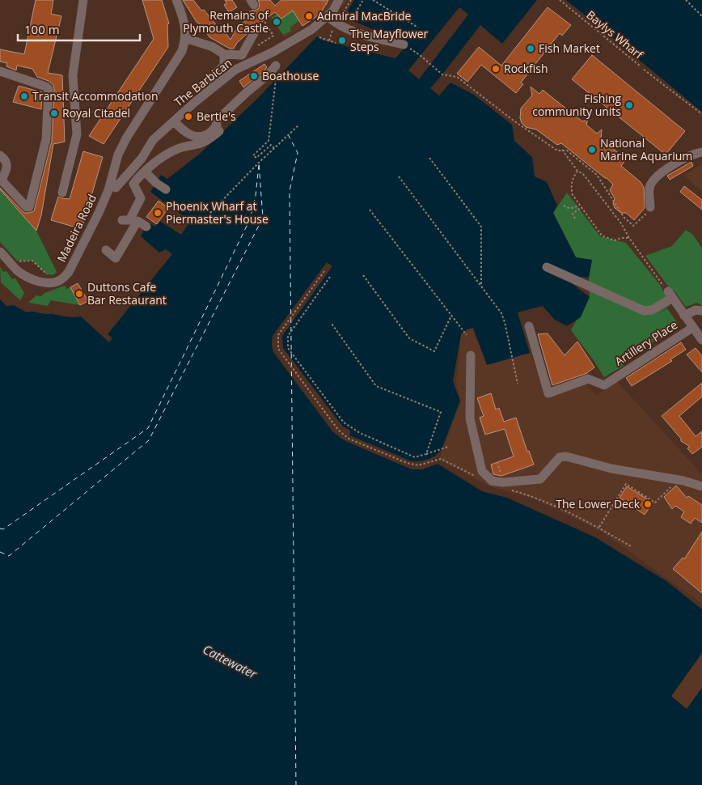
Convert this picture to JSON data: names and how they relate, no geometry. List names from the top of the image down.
{
  "streets": {
    "street": ["The Barbican", "Madeira Road", "Artillery Place"],
    "path": ["Baylys Wharf"]
  },
  "water": ["Cattewater"],
  "places": [
    "Admiral MacBride",
    "Remains of Plymouth Castle",
    "The Mayflower Steps",
    "Fish Market",
    "Rockfish",
    "Boathouse",
    "Transit Accommodation",
    "Fishing community units",
    "Royal Citadel",
    "Bertie's",
    "National Marine Aquarium",
    "Phoenix Wharf at Piermaster's House",
    "Duttons Cafe Bar Restaurant",
    "The Lower Deck"
  ],
  "scale_bar": "100 m"
}
